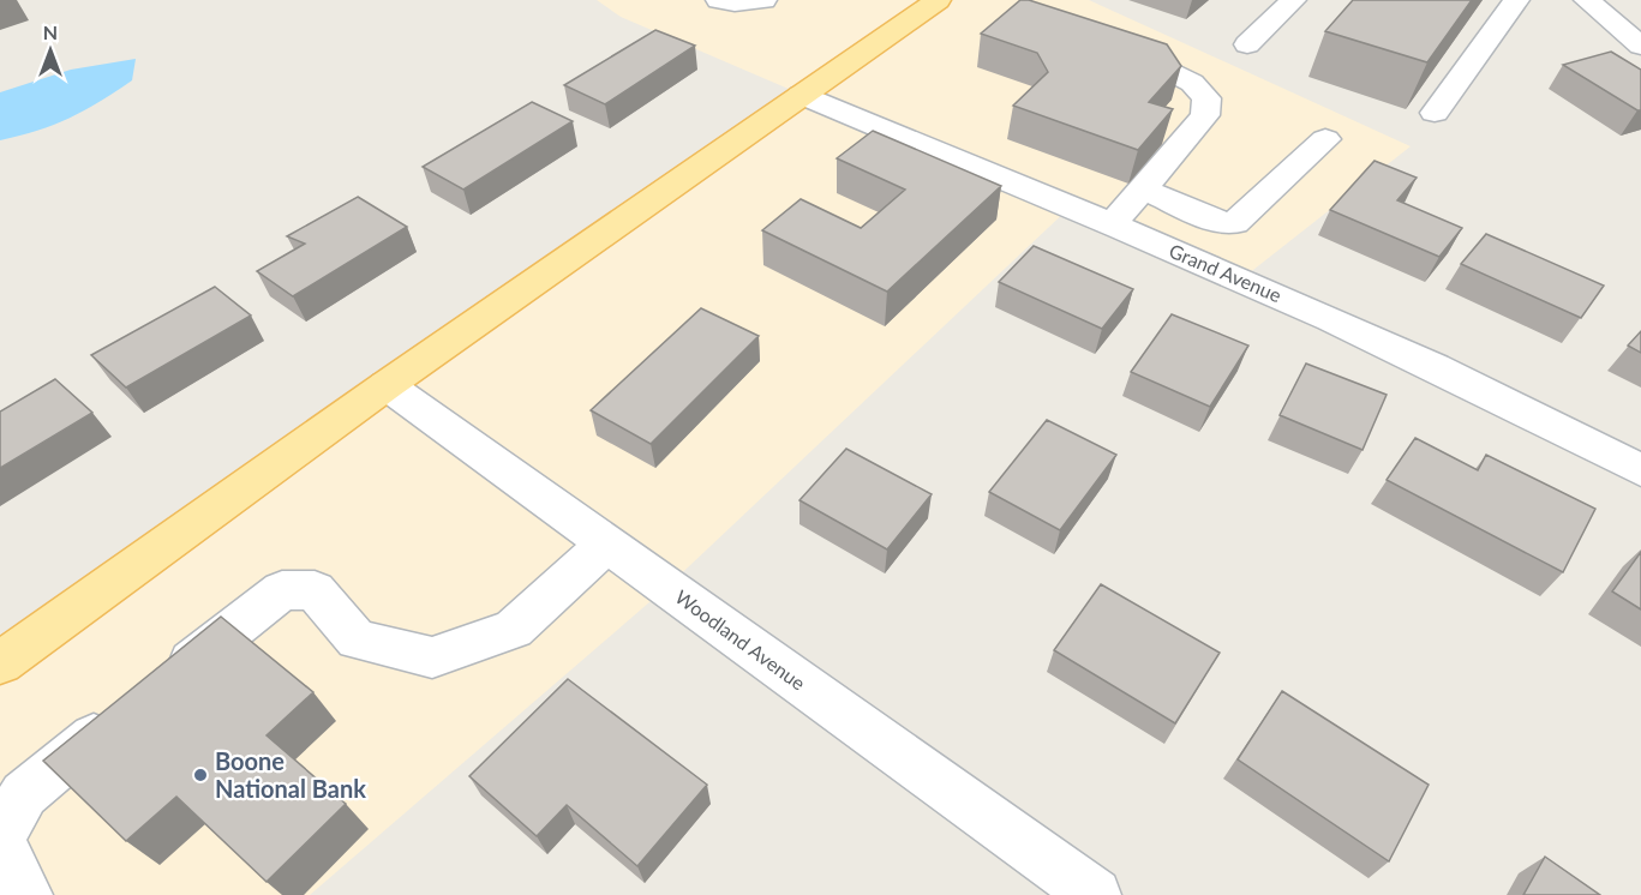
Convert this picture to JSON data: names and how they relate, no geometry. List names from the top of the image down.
{
  "streets": {
    "street": ["Grand Avenue", "Woodland Avenue"]
  },
  "places": ["Boone National Bank"],
  "north": "top"
}
